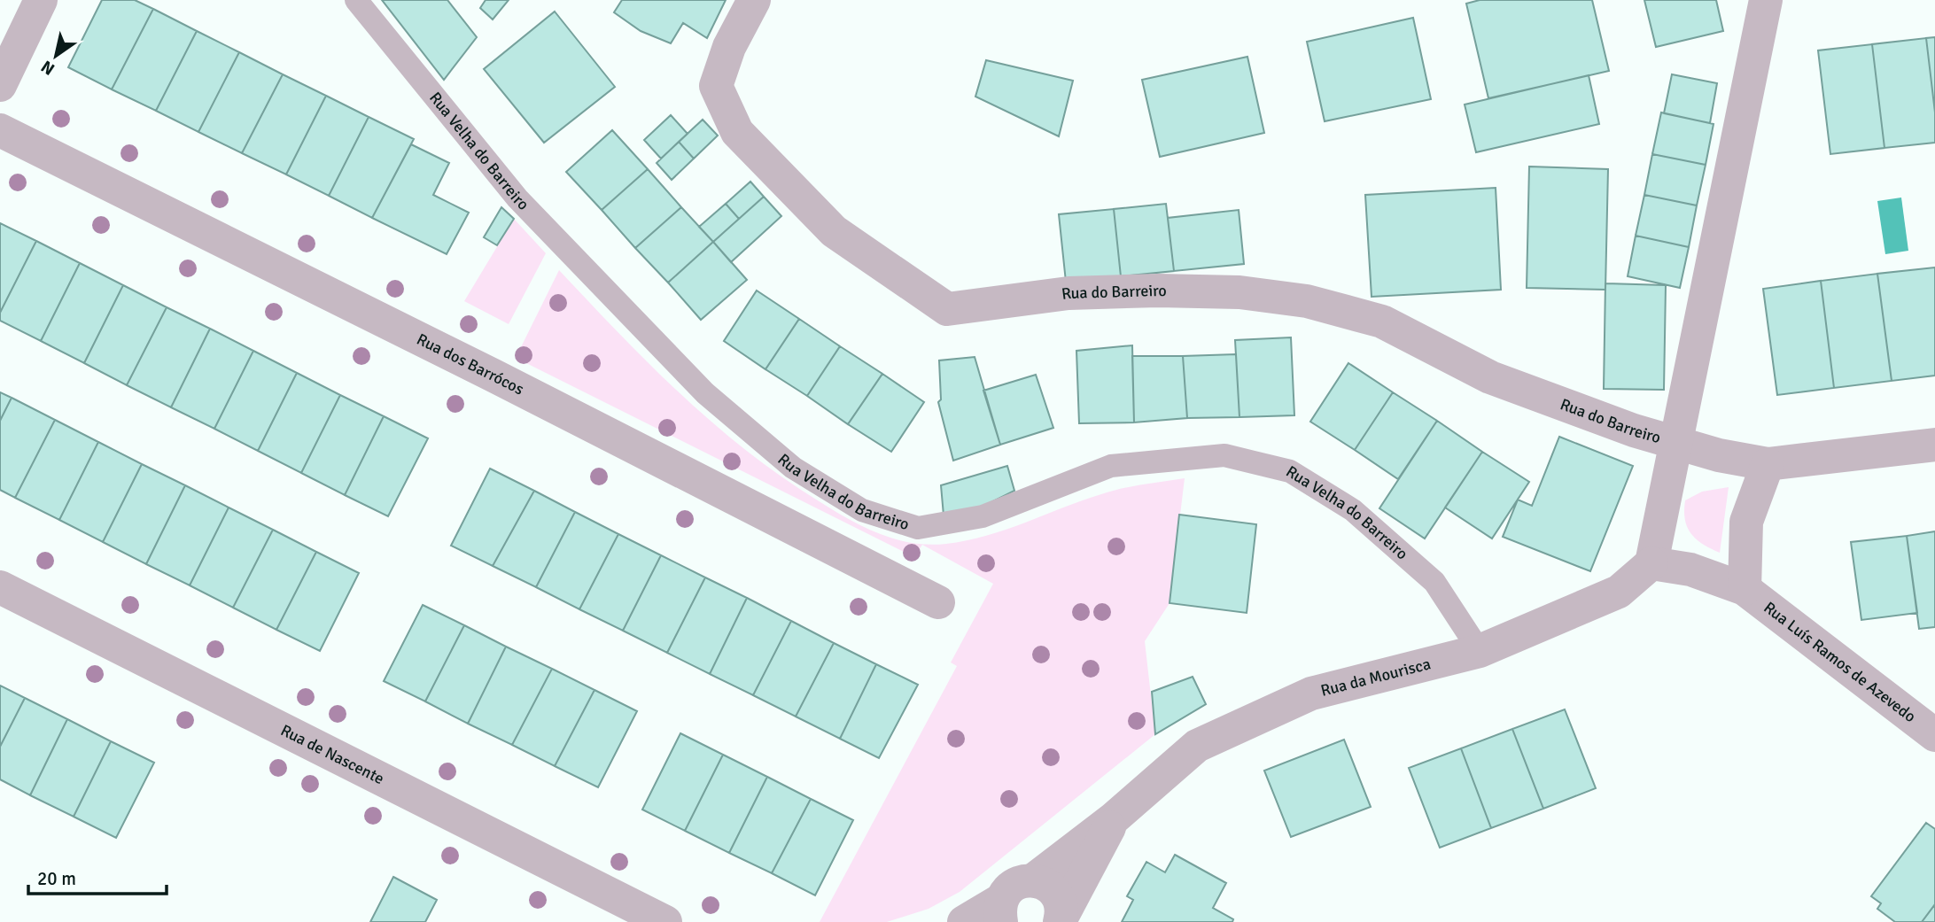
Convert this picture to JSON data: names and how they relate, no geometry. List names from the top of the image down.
{
  "streets": {
    "street": [
      "Rua do Barreiro",
      "Rua dos Barrócos",
      "Rua Luís Ramos de Azevedo",
      "Rua da Mourisca",
      "Rua de Nascente"
    ],
    "lane": ["Rua Velha do Barreiro"]
  },
  "crossings": [
    ["Rua Velha do Barreiro", "Rua da Mourisca"],
    ["Rua do Barreiro", "Rua Luís Ramos de Azevedo"],
    ["Rua do Barreiro", "Rua da Mourisca"],
    ["Rua Luís Ramos de Azevedo", "Rua da Mourisca"]
  ],
  "scale_bar": "20 m",
  "north": "bottom left"
}
